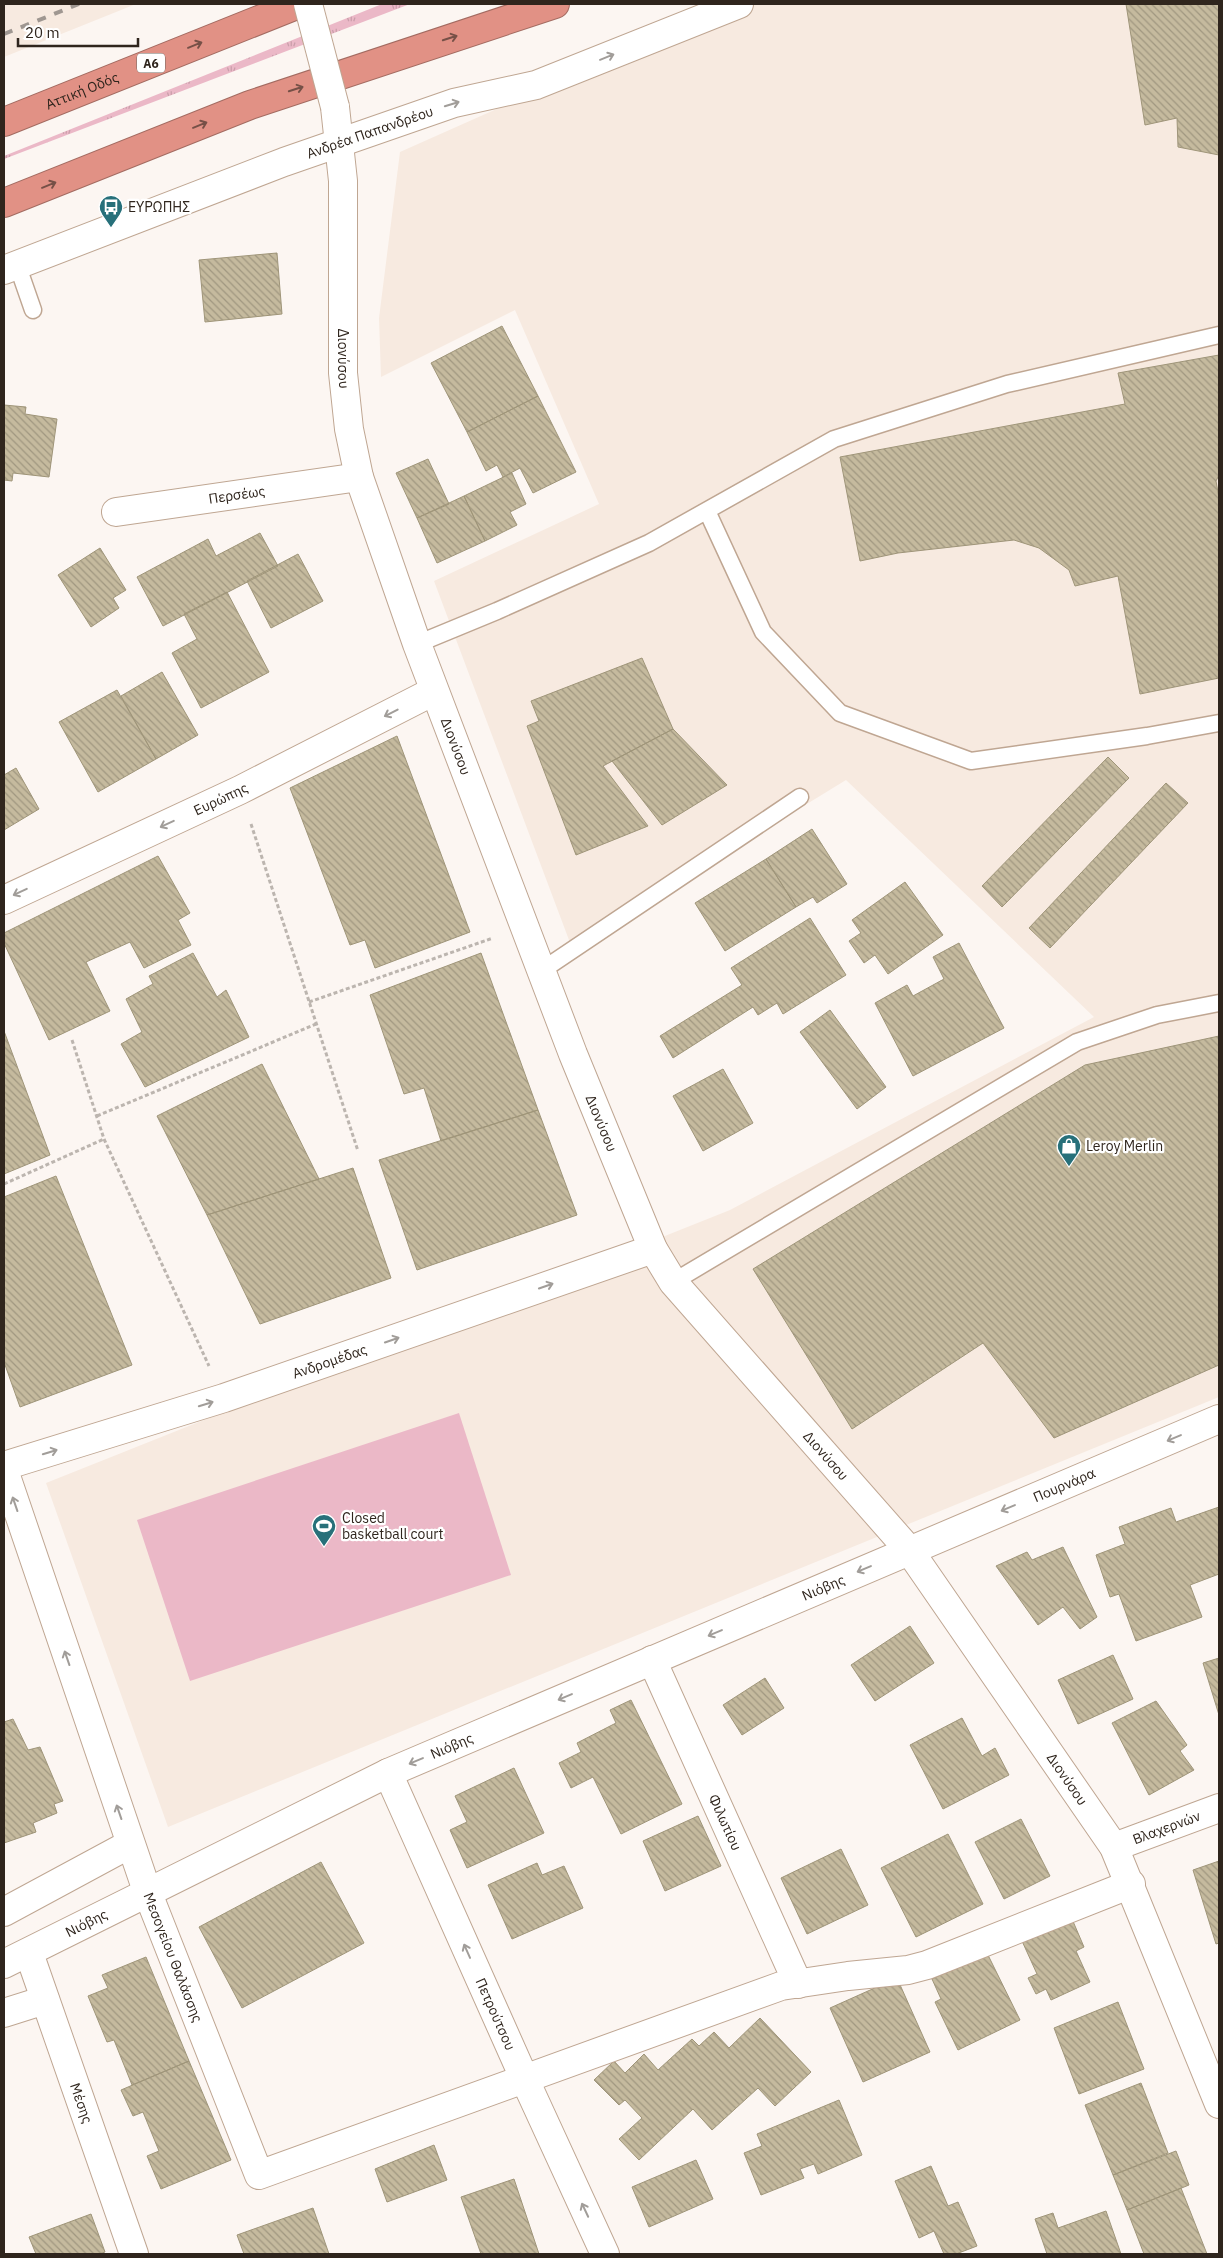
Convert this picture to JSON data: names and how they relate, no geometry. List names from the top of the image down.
{
  "streets": {
    "highway": ["Α6", "Αττική Οδός"],
    "street": [
      "Ανδρέα Παπανδρέου",
      "Διονύσου",
      "Περσέως",
      "Ευρώπης",
      "Ανδρομέδας",
      "Πουρνάρα",
      "Νιόβης",
      "Φιλωτίου",
      "Βλαχερνών",
      "Μεσογείου Θαλάσσης",
      "Πετρούτσου",
      "Μέσης"
    ]
  },
  "crossings": [
    ["Ανδρέα Παπανδρέου", "Διονύσου"],
    ["Διονύσου", "Περσέως"],
    ["Διονύσου", "Ευρώπης"],
    ["Διονύσου", "Ανδρομέδας"],
    ["Διονύσου", "Πουρνάρα"],
    ["Διονύσου", "Νιόβης"],
    ["Διονύσου", "Βλαχερνών"],
    ["Πουρνάρα", "Νιόβης"],
    ["Νιόβης", "Φιλωτίου"],
    ["Νιόβης", "Μεσογείου Θαλάσσης"],
    ["Νιόβης", "Πετρούτσου"],
    ["Νιόβης", "Μέσης"],
    ["Μεσογείου Θαλάσσης", "Πετρούτσου"]
  ],
  "one_way": [
    "Ανδρέα Παπανδρέου",
    "Ευρώπης",
    "Ανδρομέδας",
    "Πουρνάρα",
    "Νιόβης",
    "Μεσογείου Θαλάσσης",
    "Πετρούτσου"
  ],
  "places": {
    "bus stop": ["ΕΥΡΩΠΗΣ"],
    "shop": ["Leroy Merlin"],
    "sports": ["Closed basketball court"]
  },
  "scale_bar": "20 m"
}
